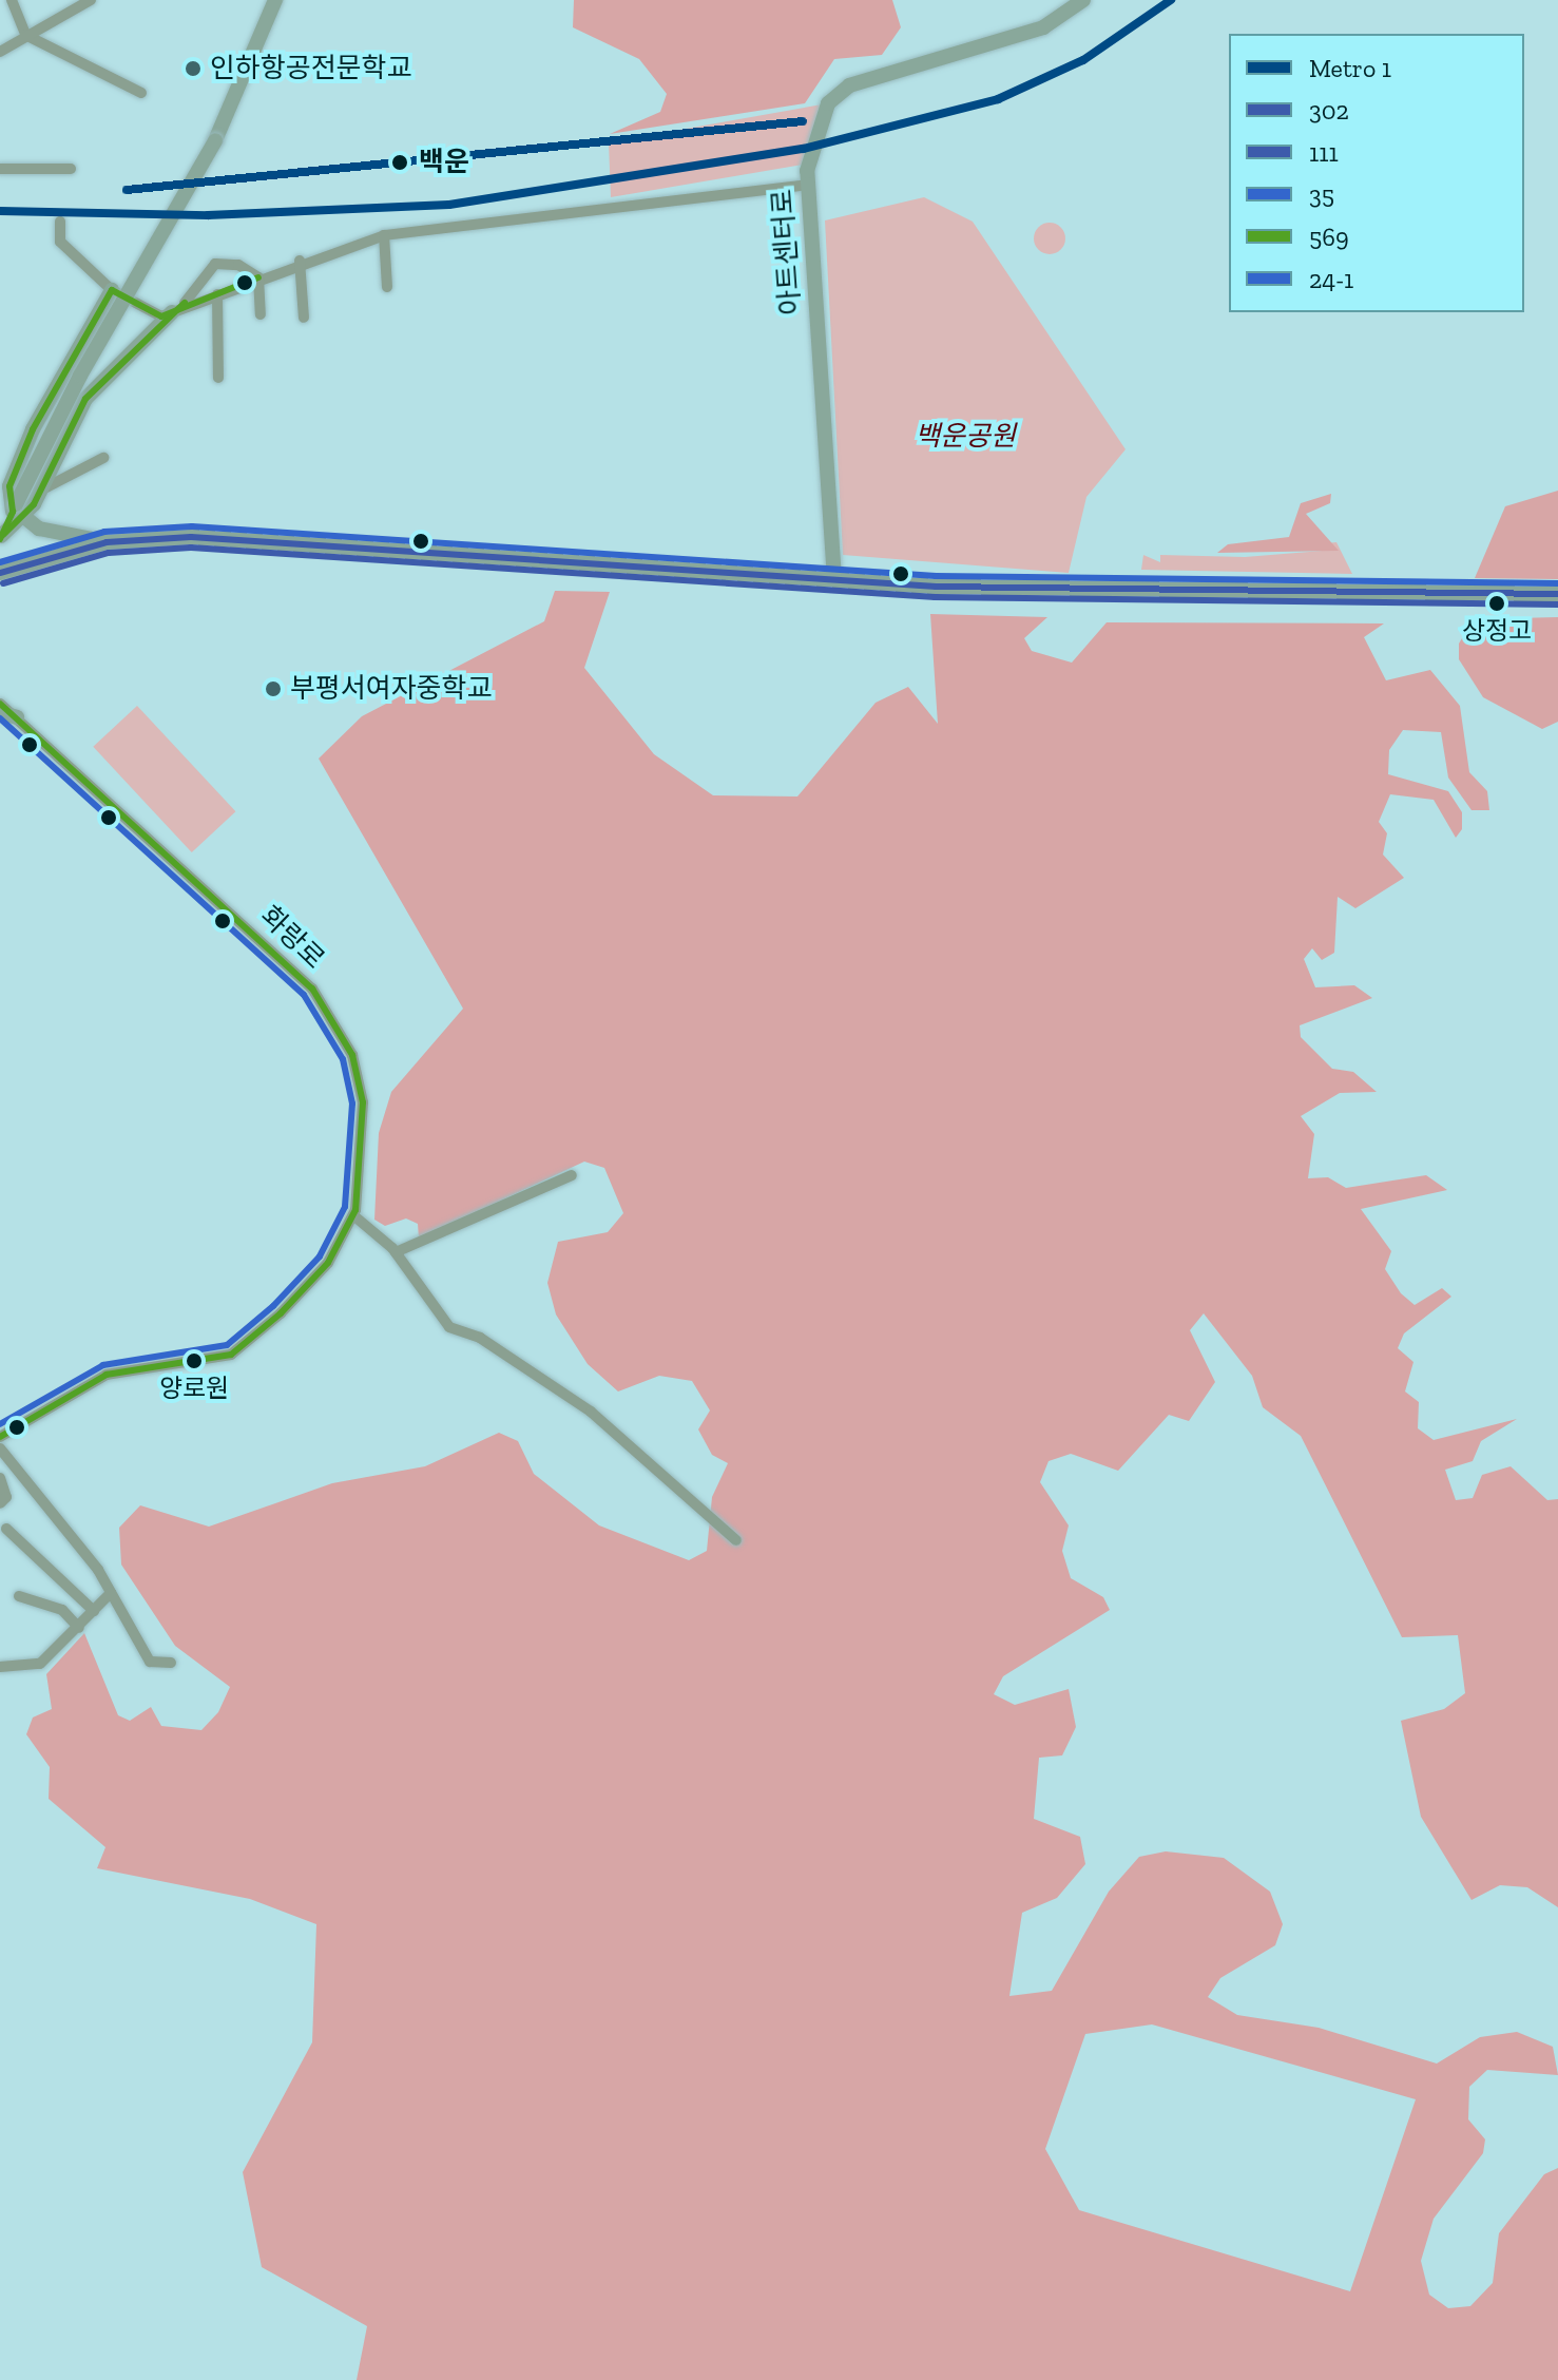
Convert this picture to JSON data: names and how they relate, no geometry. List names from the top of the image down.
{
  "streets": {
    "main road": ["아트센터로"],
    "street": ["화랑로"]
  },
  "parks": ["백운공원"],
  "places": [
    "인하항공전문학교",
    "백운",
    "상정고",
    "부평서여자중학교",
    "양로원"
  ],
  "lines": [
    "metro line 1",
    "transit line 569",
    "transit line 35",
    "transit line 302",
    "transit line 111",
    "transit line 24-1"
  ],
  "legend": [
    "Metro 1",
    "302",
    "111",
    "35",
    "569",
    "24-1"
  ]
}
